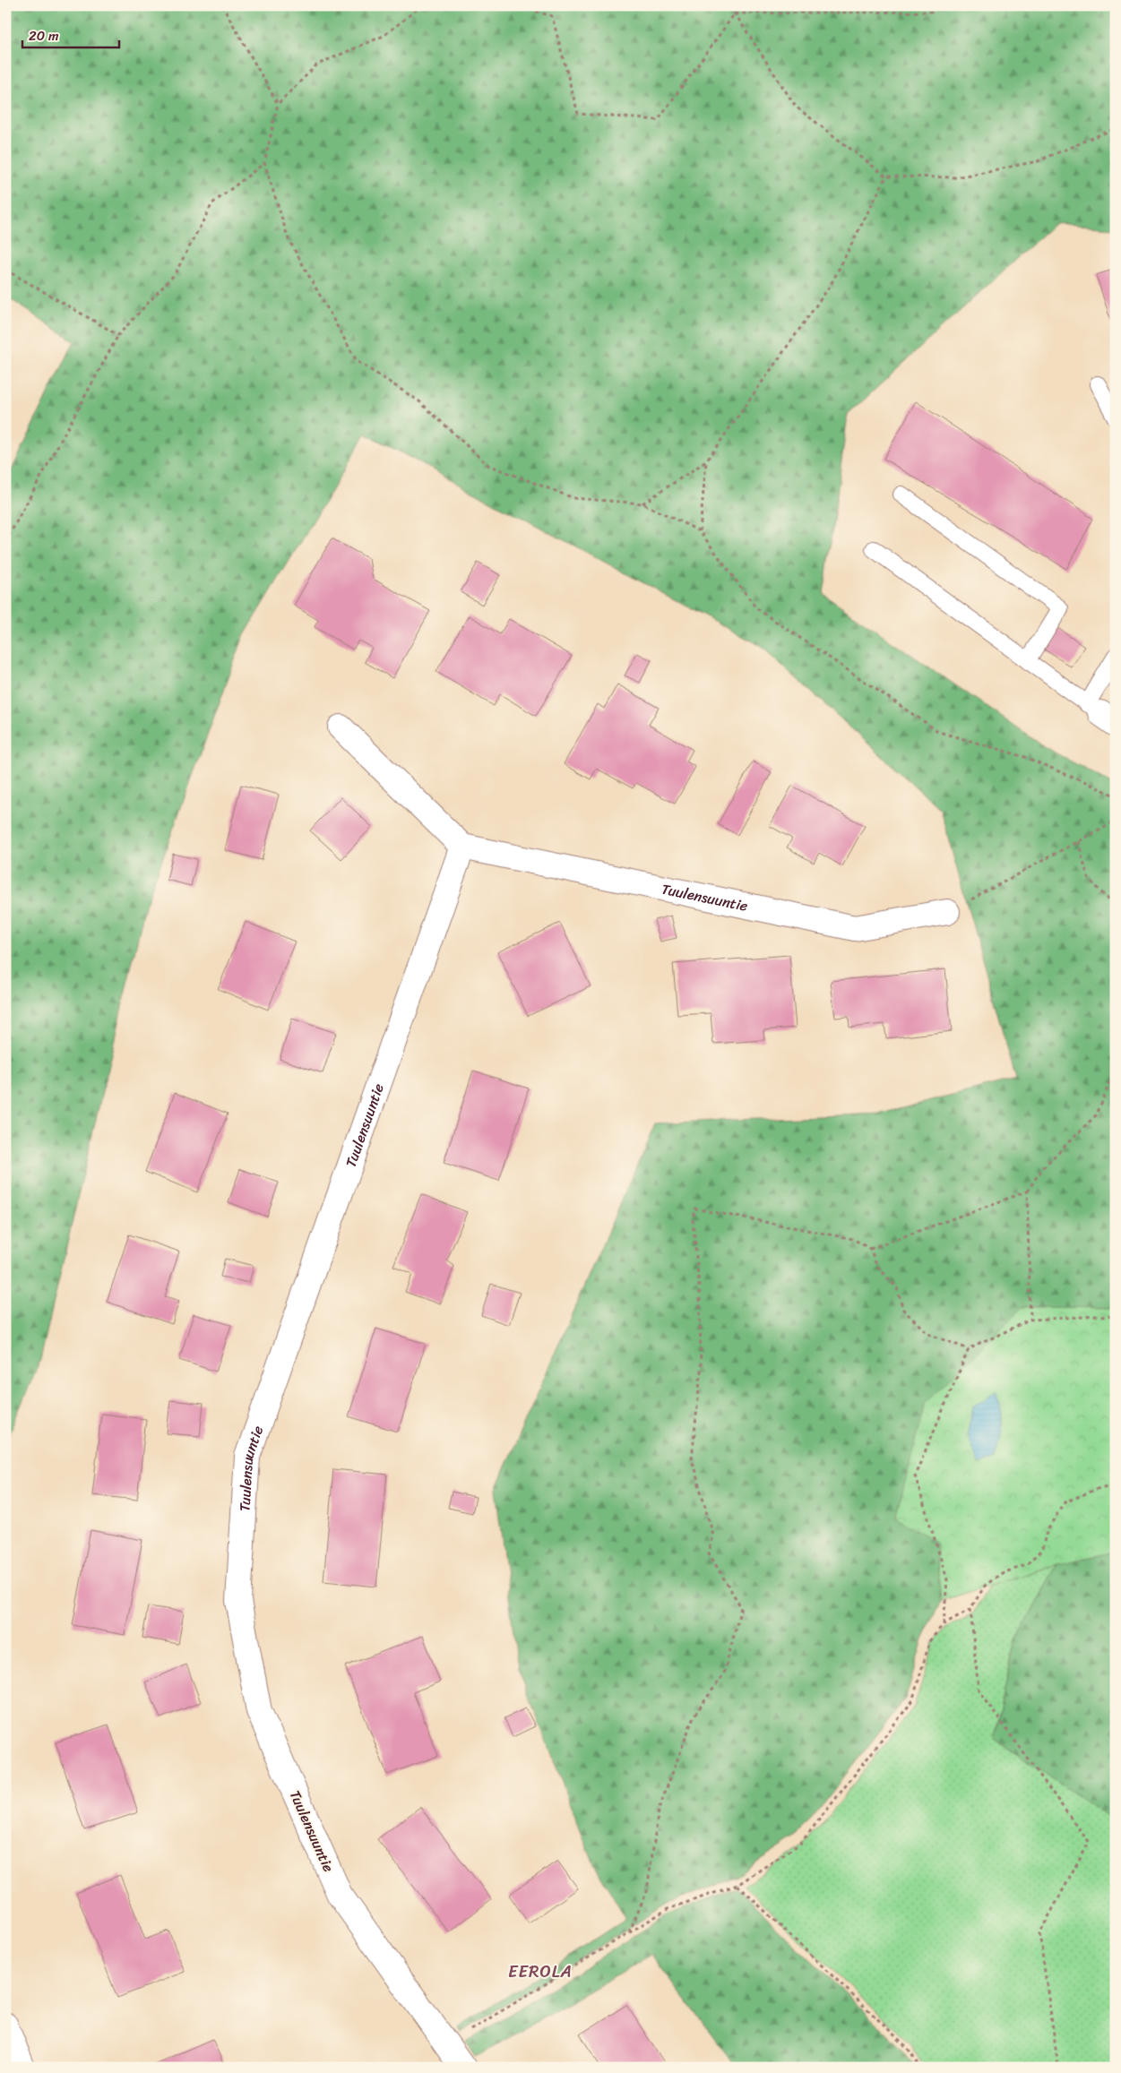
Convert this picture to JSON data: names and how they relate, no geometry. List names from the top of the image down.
{
  "streets": {
    "street": ["Tuulensuuntie"]
  },
  "districts": ["EEROLA"],
  "scale_bar": "20 m"
}
